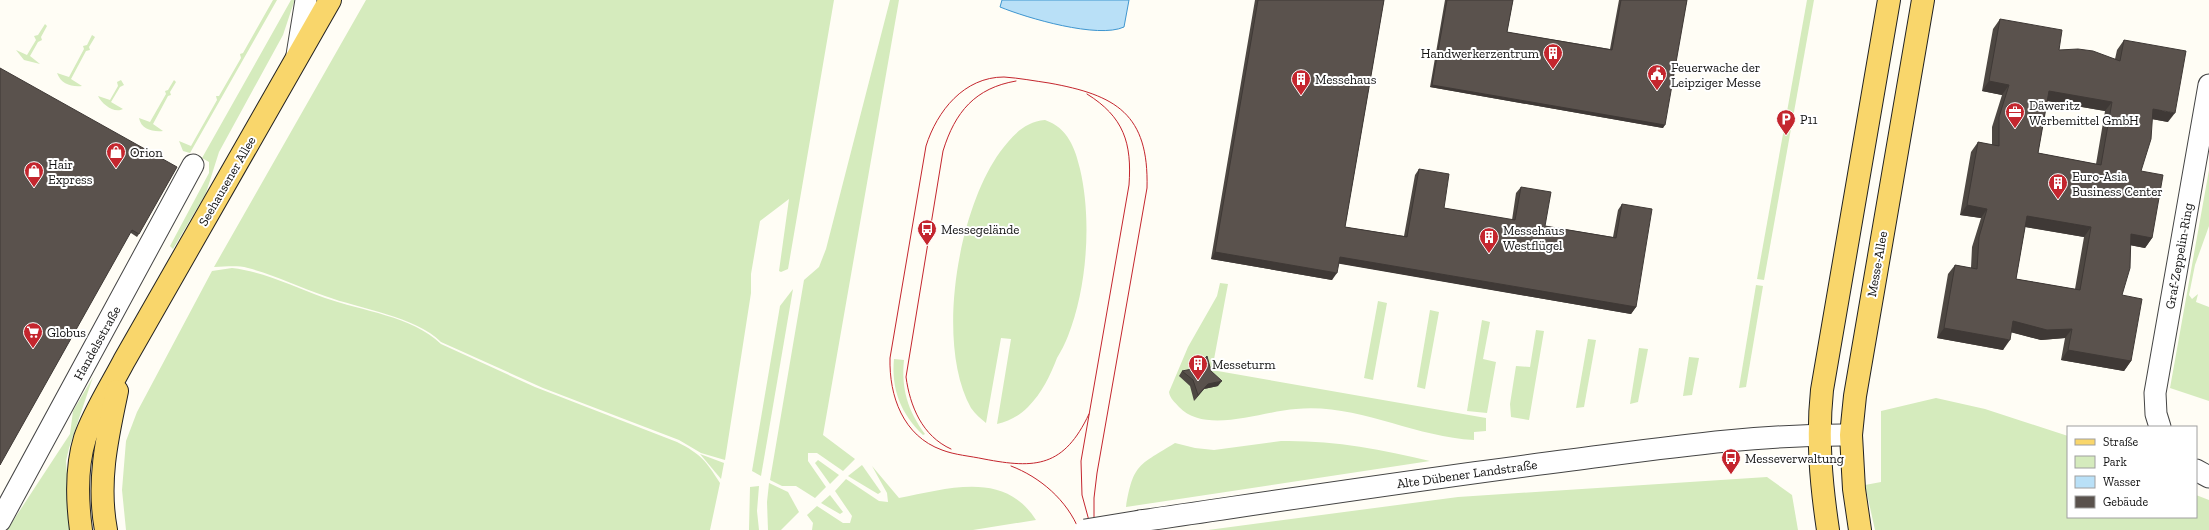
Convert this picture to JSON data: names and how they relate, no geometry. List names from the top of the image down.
{
  "streets": {
    "main road": ["Seehausener Allee", "Messe-Allee"],
    "street": ["Graf-Zeppelin-Ring", "Handelsstraße", "Alte Dübener Landstraße"]
  },
  "crossings": [
    ["Messe-Allee", "Alte Dübener Landstraße"]
  ],
  "places": {
    "building": [
      "Handwerkerzentrum",
      "Messehaus",
      "Euro-Asia Business Center",
      "Messehaus Westflügel",
      "Messeturm"
    ],
    "public building": ["Feuerwache der Leipziger Messe"],
    "office": ["Däweritz Werbemittel GmbH"],
    "parking": ["P11"],
    "shop": ["Orion", "Hair Express"],
    "bus stop": ["Messegelände", "Messeverwaltung"],
    "supermarket": ["Globus"]
  },
  "legend": [
    "Straße",
    "Park",
    "Wasser",
    "Gebäude"
  ]
}
